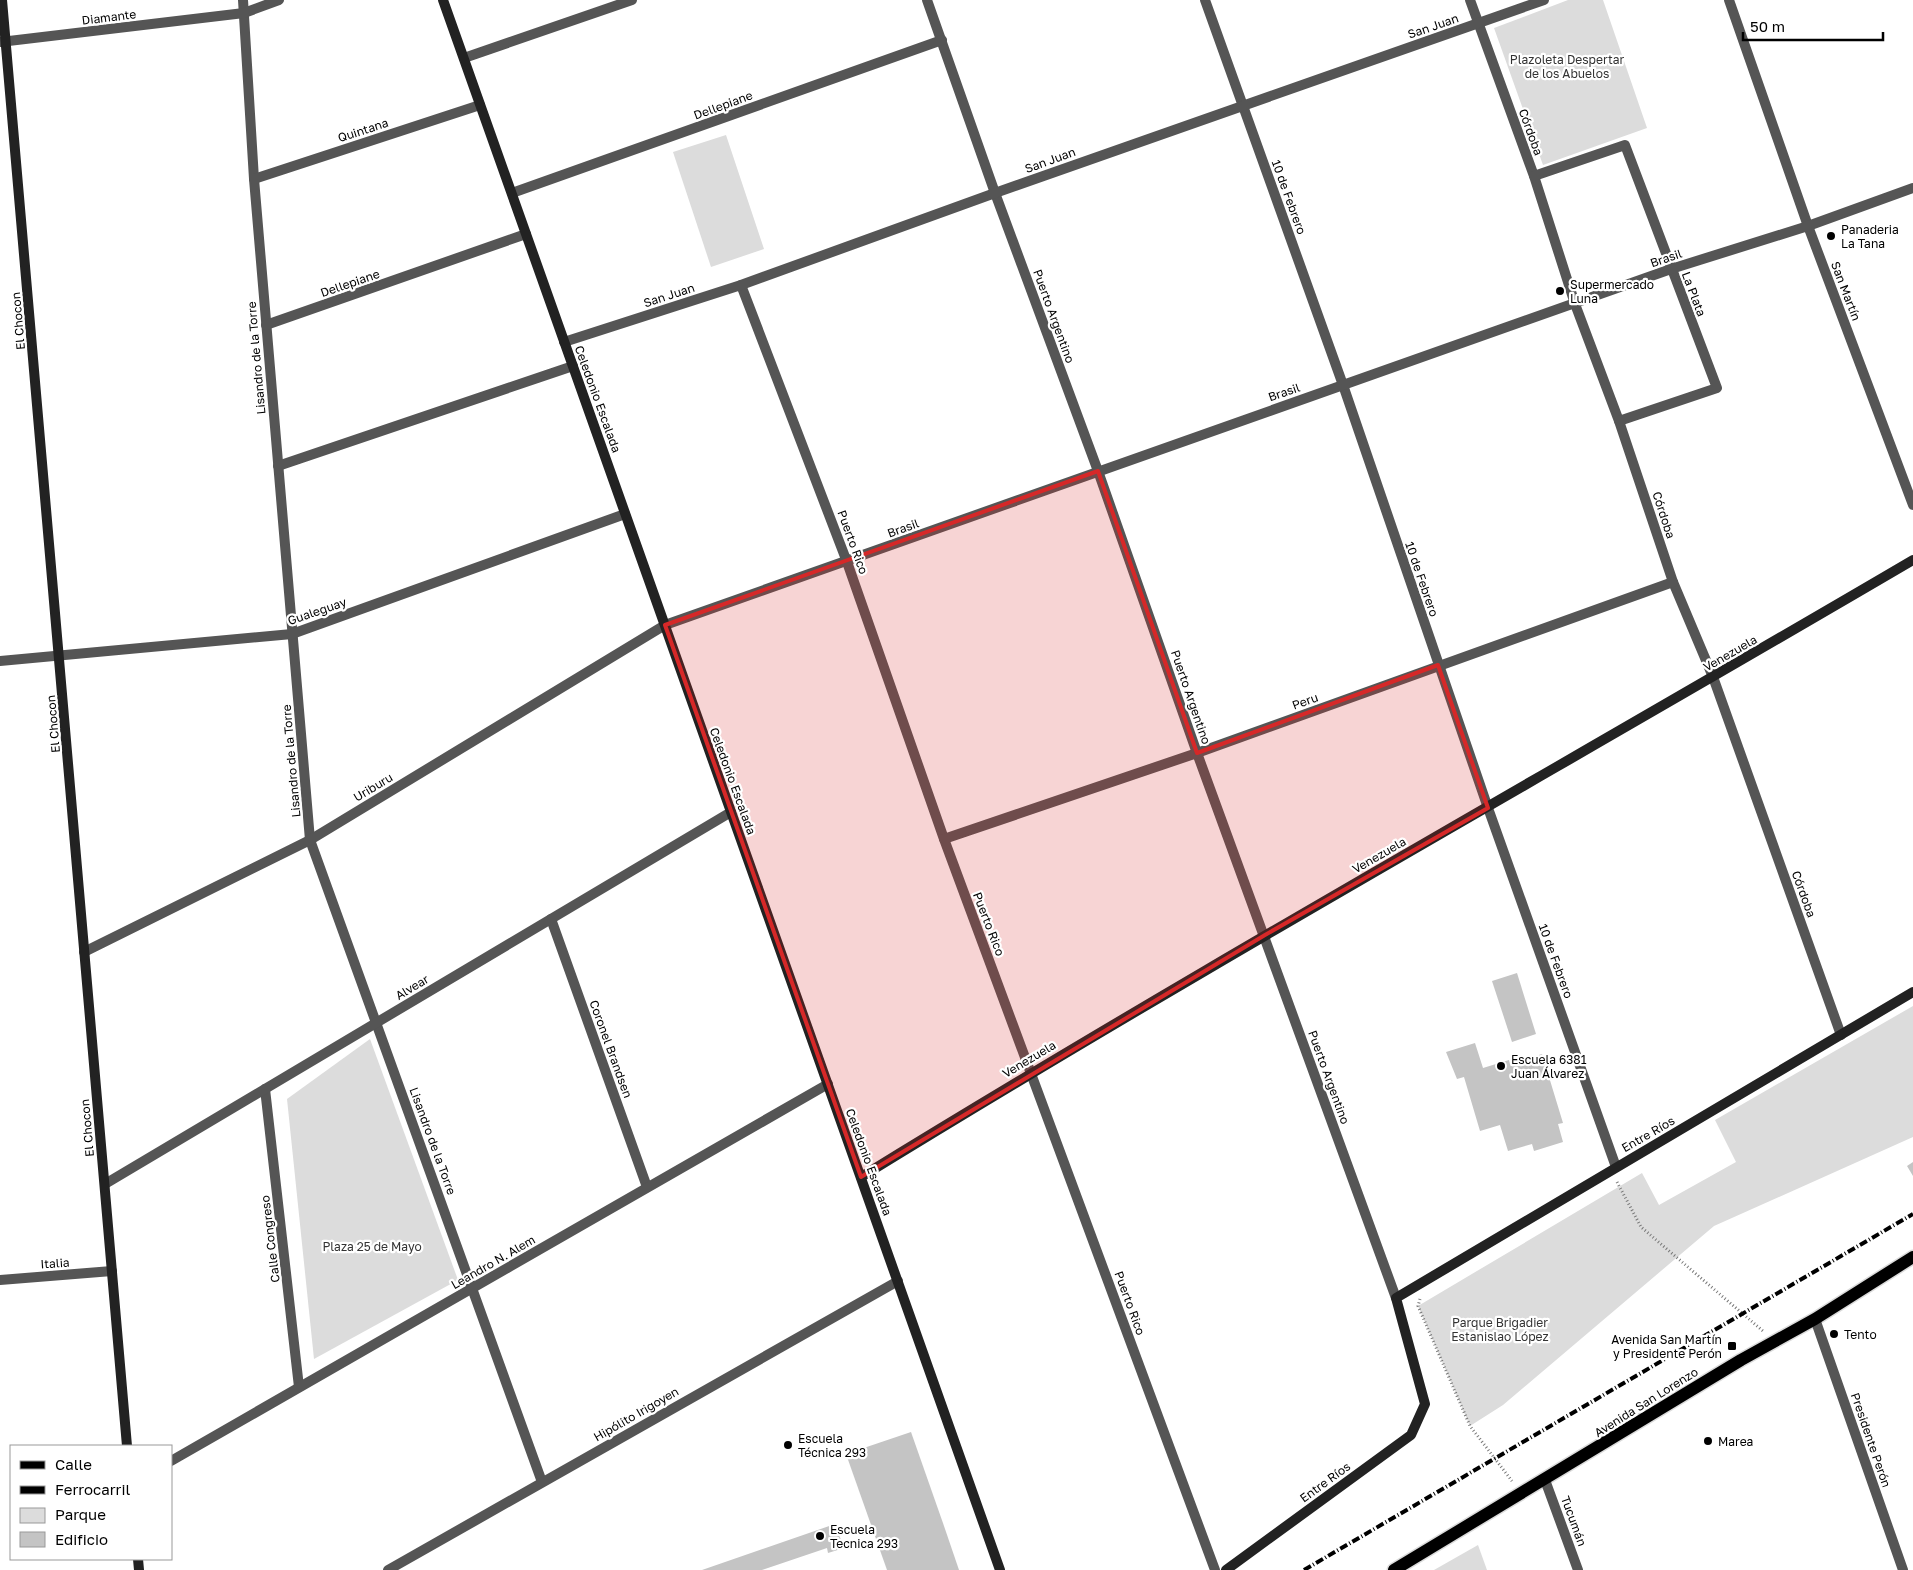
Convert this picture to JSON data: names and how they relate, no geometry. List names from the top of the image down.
{
  "streets": {
    "main road": ["Avenida San Lorenzo"],
    "street": [
      "Diamante",
      "San Juan",
      "Dellepiane",
      "Quintana",
      "Córdoba",
      "10 de Febrero",
      "Brasil",
      "San Martín",
      "La Plata",
      "Puerto Argentino",
      "El Chocon",
      "Lisandro de la Torre",
      "Celedonio Escalada",
      "Puerto Rico",
      "Gualeguay",
      "Venezuela",
      "Peru",
      "Uriburu",
      "Alvear",
      "Coronel Brandsen",
      "Entre Ríos",
      "Calle Congreso",
      "Leandro N. Alem",
      "Italia",
      "Hipólito Irigoyen",
      "Presidente Perón",
      "Tucumán"
    ]
  },
  "crossings": [
    ["Diamante", "El Chocon"],
    ["Diamante", "Lisandro de la Torre"],
    ["San Juan", "Córdoba"],
    ["San Juan", "10 de Febrero"],
    ["San Juan", "Puerto Argentino"],
    ["San Juan", "Celedonio Escalada"],
    ["San Juan", "Puerto Rico"],
    ["Dellepiane", "Puerto Argentino"],
    ["Dellepiane", "Lisandro de la Torre"],
    ["Dellepiane", "Celedonio Escalada"],
    ["Quintana", "Lisandro de la Torre"],
    ["Quintana", "Celedonio Escalada"],
    ["Córdoba", "Brasil"],
    ["Córdoba", "La Plata"],
    ["Córdoba", "Venezuela"],
    ["Córdoba", "Peru"],
    ["Córdoba", "Entre Ríos"],
    ["10 de Febrero", "Brasil"],
    ["10 de Febrero", "Venezuela"],
    ["10 de Febrero", "Peru"],
    ["10 de Febrero", "Entre Ríos"],
    ["Brasil", "San Martín"],
    ["Brasil", "La Plata"],
    ["Brasil", "Puerto Argentino"],
    ["Brasil", "Celedonio Escalada"],
    ["Brasil", "Puerto Rico"],
    ["Brasil", "Uriburu"],
    ["Puerto Argentino", "Venezuela"],
    ["Puerto Argentino", "Peru"],
    ["Puerto Argentino", "Entre Ríos"],
    ["El Chocon", "Gualeguay"],
    ["El Chocon", "Uriburu"],
    ["El Chocon", "Alvear"],
    ["El Chocon", "Italia"],
    ["Lisandro de la Torre", "Gualeguay"],
    ["Lisandro de la Torre", "Uriburu"],
    ["Lisandro de la Torre", "Alvear"],
    ["Lisandro de la Torre", "Leandro N. Alem"],
    ["Lisandro de la Torre", "Hipólito Irigoyen"],
    ["Celedonio Escalada", "Gualeguay"],
    ["Celedonio Escalada", "Venezuela"],
    ["Celedonio Escalada", "Uriburu"],
    ["Celedonio Escalada", "Alvear"],
    ["Celedonio Escalada", "Leandro N. Alem"],
    ["Celedonio Escalada", "Hipólito Irigoyen"],
    ["Puerto Rico", "Venezuela"],
    ["Puerto Rico", "Peru"],
    ["Alvear", "Coronel Brandsen"],
    ["Alvear", "Calle Congreso"],
    ["Coronel Brandsen", "Leandro N. Alem"],
    ["Calle Congreso", "Leandro N. Alem"],
    ["Avenida San Lorenzo", "Presidente Perón"],
    ["Avenida San Lorenzo", "Tucumán"]
  ],
  "parks": ["Plazoleta Despertar de los Abuelos", "Plaza 25 de Mayo", "Parque Brigadier Estanislao López"],
  "places": {
    "other": [
      "Panaderia La Tana",
      "Supermercado Luna",
      "Escuela 6381 Juan Álvarez",
      "Tento",
      "Marea",
      "Escuela Técnica 293",
      "Escuela Tecnica 293"
    ],
    "transit": ["Avenida San Martín y Presidente Perón"]
  },
  "legend": [
    "Calle",
    "Ferrocarril",
    "Parque",
    "Edificio"
  ],
  "scale_bar": "50 m"
}
